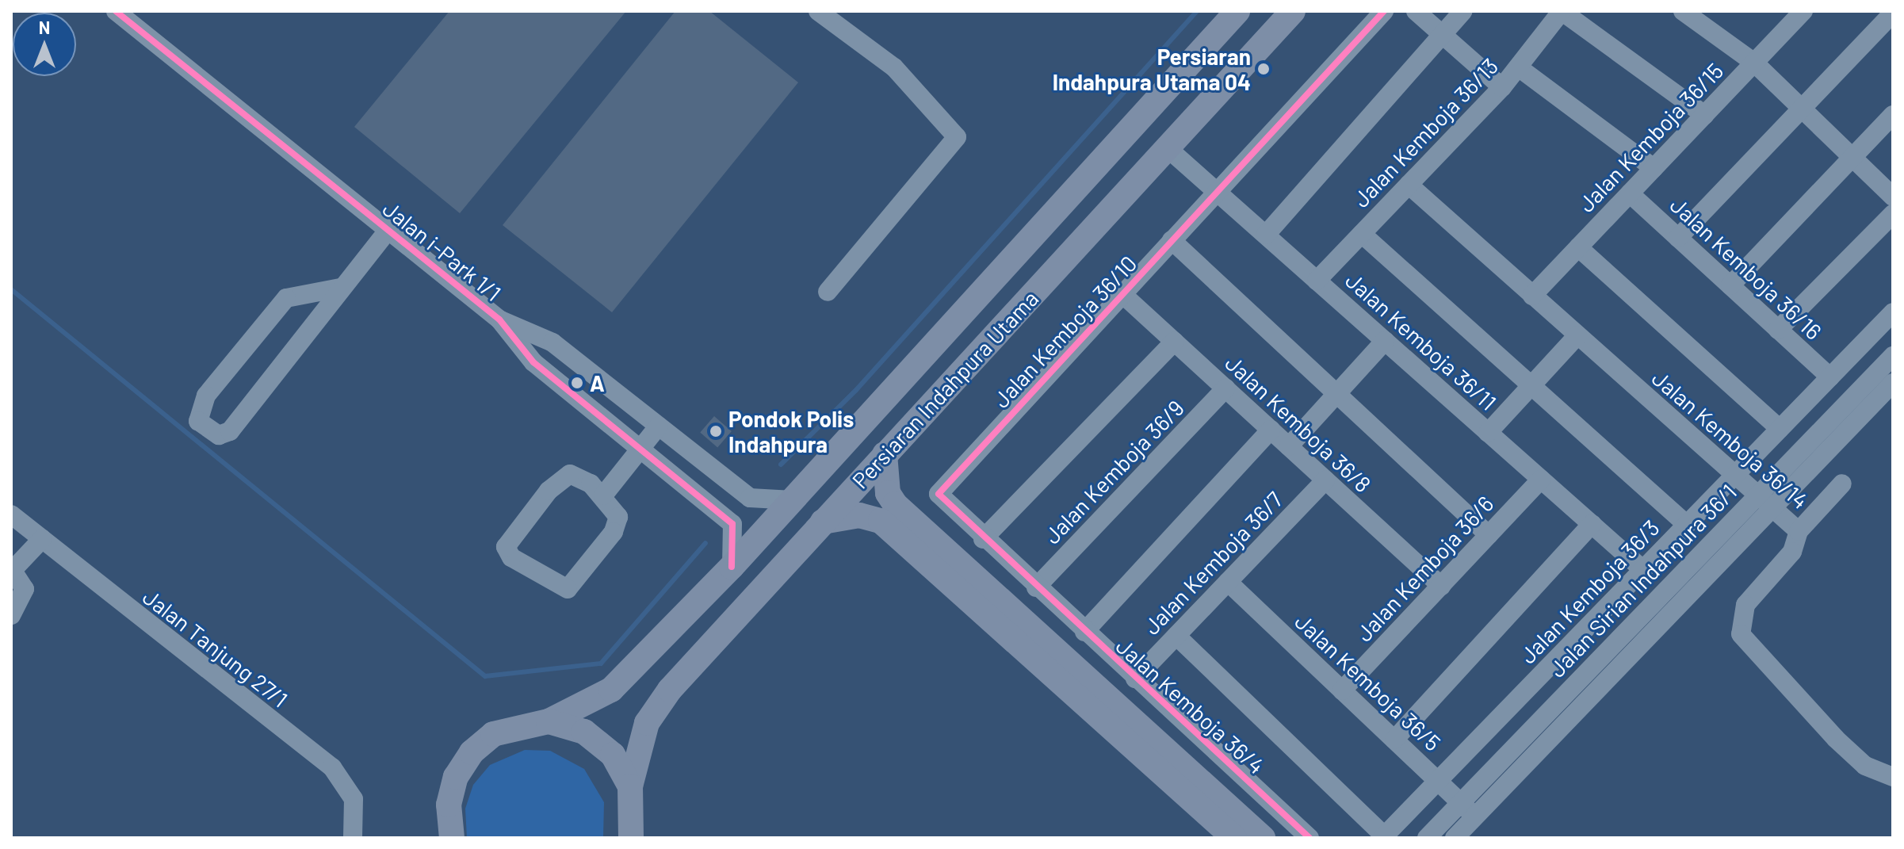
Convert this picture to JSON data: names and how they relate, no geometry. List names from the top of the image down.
{
  "streets": {
    "main road": ["Persiaran Indahpura Utama"],
    "street": [
      "Jalan Kemboja 36/13",
      "Jalan Kemboja 36/15",
      "Jalan i-Park 1/1",
      "Jalan Kemboja 36/16",
      "Jalan Kemboja 36/10",
      "Jalan Kemboja 36/11",
      "Jalan Kemboja 36/8",
      "Jalan Kemboja 36/14",
      "Jalan Kemboja 36/9",
      "Jalan Kemboja 36/7",
      "Jalan Kemboja 36/6",
      "Jalan Sirian Indahpura 36/1",
      "Jalan Kemboja 36/3",
      "Jalan Tanjung 27/1",
      "Jalan Kemboja 36/5",
      "Jalan Kemboja 36/4"
    ]
  },
  "crossings": [
    ["Jalan Kemboja 36/13", "Jalan Kemboja 36/11"],
    ["Jalan Kemboja 36/13", "Jalan Kemboja 36/14"],
    ["Jalan Kemboja 36/15", "Jalan Kemboja 36/16"],
    ["Jalan Kemboja 36/15", "Jalan Kemboja 36/14"],
    ["Jalan i-Park 1/1", "Persiaran Indahpura Utama"],
    ["Jalan Kemboja 36/16", "Jalan Kemboja 36/3"],
    ["Jalan Kemboja 36/10", "Jalan Kemboja 36/11"],
    ["Jalan Kemboja 36/10", "Jalan Kemboja 36/8"],
    ["Jalan Kemboja 36/10", "Jalan Kemboja 36/4"],
    ["Jalan Kemboja 36/11", "Persiaran Indahpura Utama"],
    ["Jalan Kemboja 36/11", "Jalan Kemboja 36/6"],
    ["Jalan Kemboja 36/11", "Jalan Kemboja 36/3"],
    ["Jalan Kemboja 36/8", "Jalan Kemboja 36/9"],
    ["Jalan Kemboja 36/8", "Jalan Kemboja 36/7"],
    ["Jalan Kemboja 36/8", "Jalan Kemboja 36/6"],
    ["Jalan Kemboja 36/14", "Jalan Sirian Indahpura 36/1"],
    ["Jalan Kemboja 36/14", "Jalan Kemboja 36/3"],
    ["Jalan Kemboja 36/9", "Jalan Kemboja 36/4"],
    ["Jalan Kemboja 36/7", "Jalan Kemboja 36/5"],
    ["Jalan Kemboja 36/7", "Jalan Kemboja 36/4"],
    ["Jalan Kemboja 36/6", "Jalan Kemboja 36/5"],
    ["Jalan Sirian Indahpura 36/1", "Jalan Kemboja 36/5"],
    ["Jalan Kemboja 36/3", "Jalan Kemboja 36/5"]
  ],
  "places": ["Persiaran Indahpura Utama 04", "A", "Pondok Polis Indahpura"],
  "north": "top"
}
